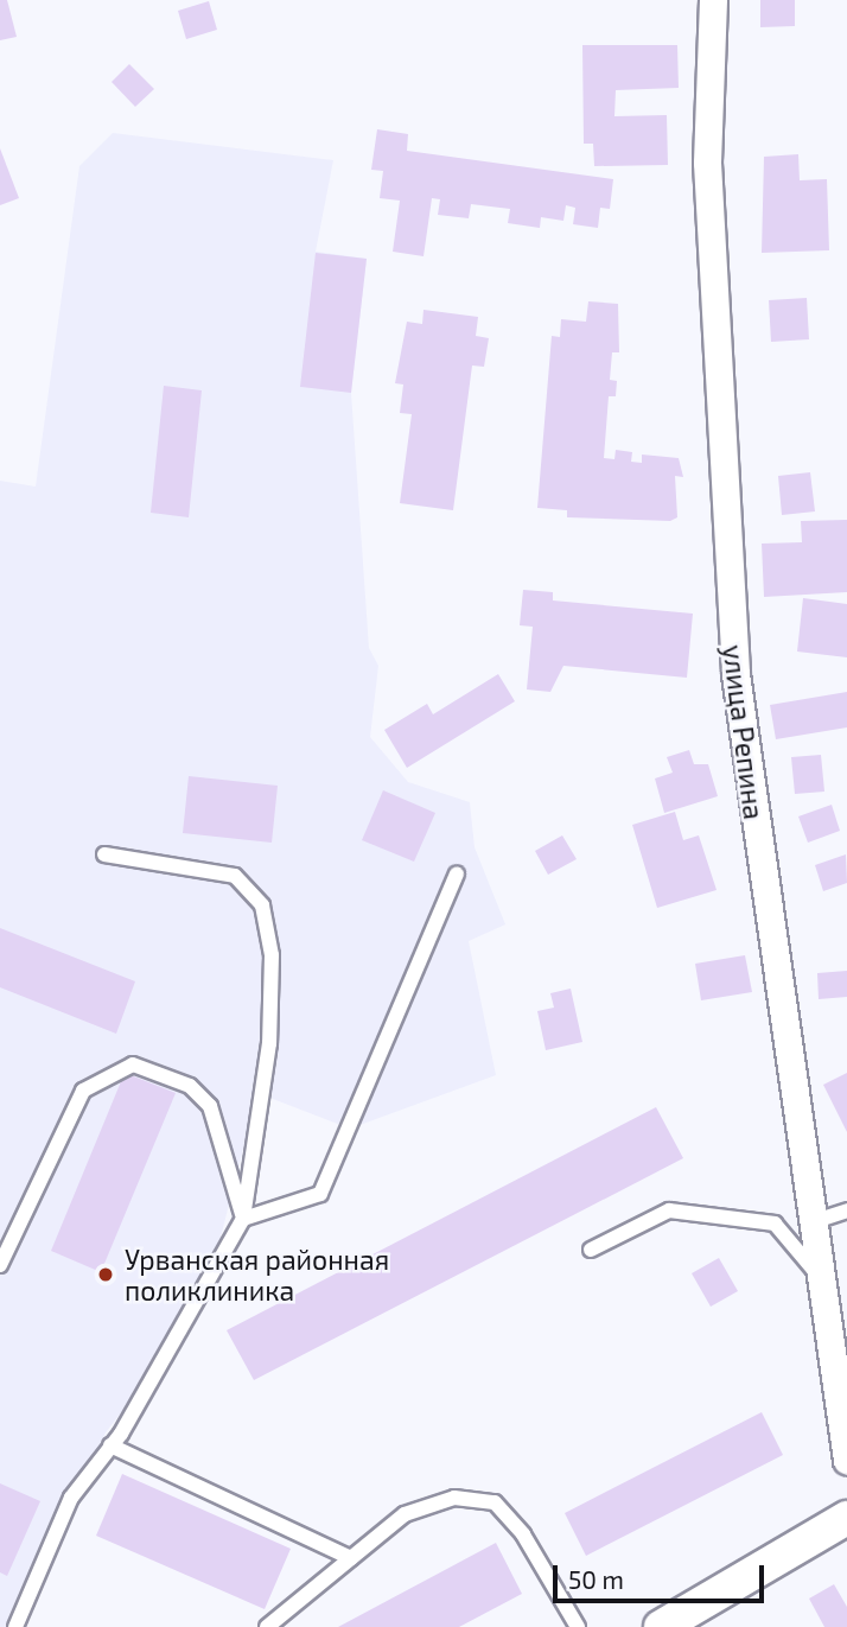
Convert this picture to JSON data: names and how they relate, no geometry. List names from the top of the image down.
{
  "streets": {
    "street": ["улица Репина"]
  },
  "places": ["Урванская районная поликлиника"],
  "scale_bar": "50 m"
}
